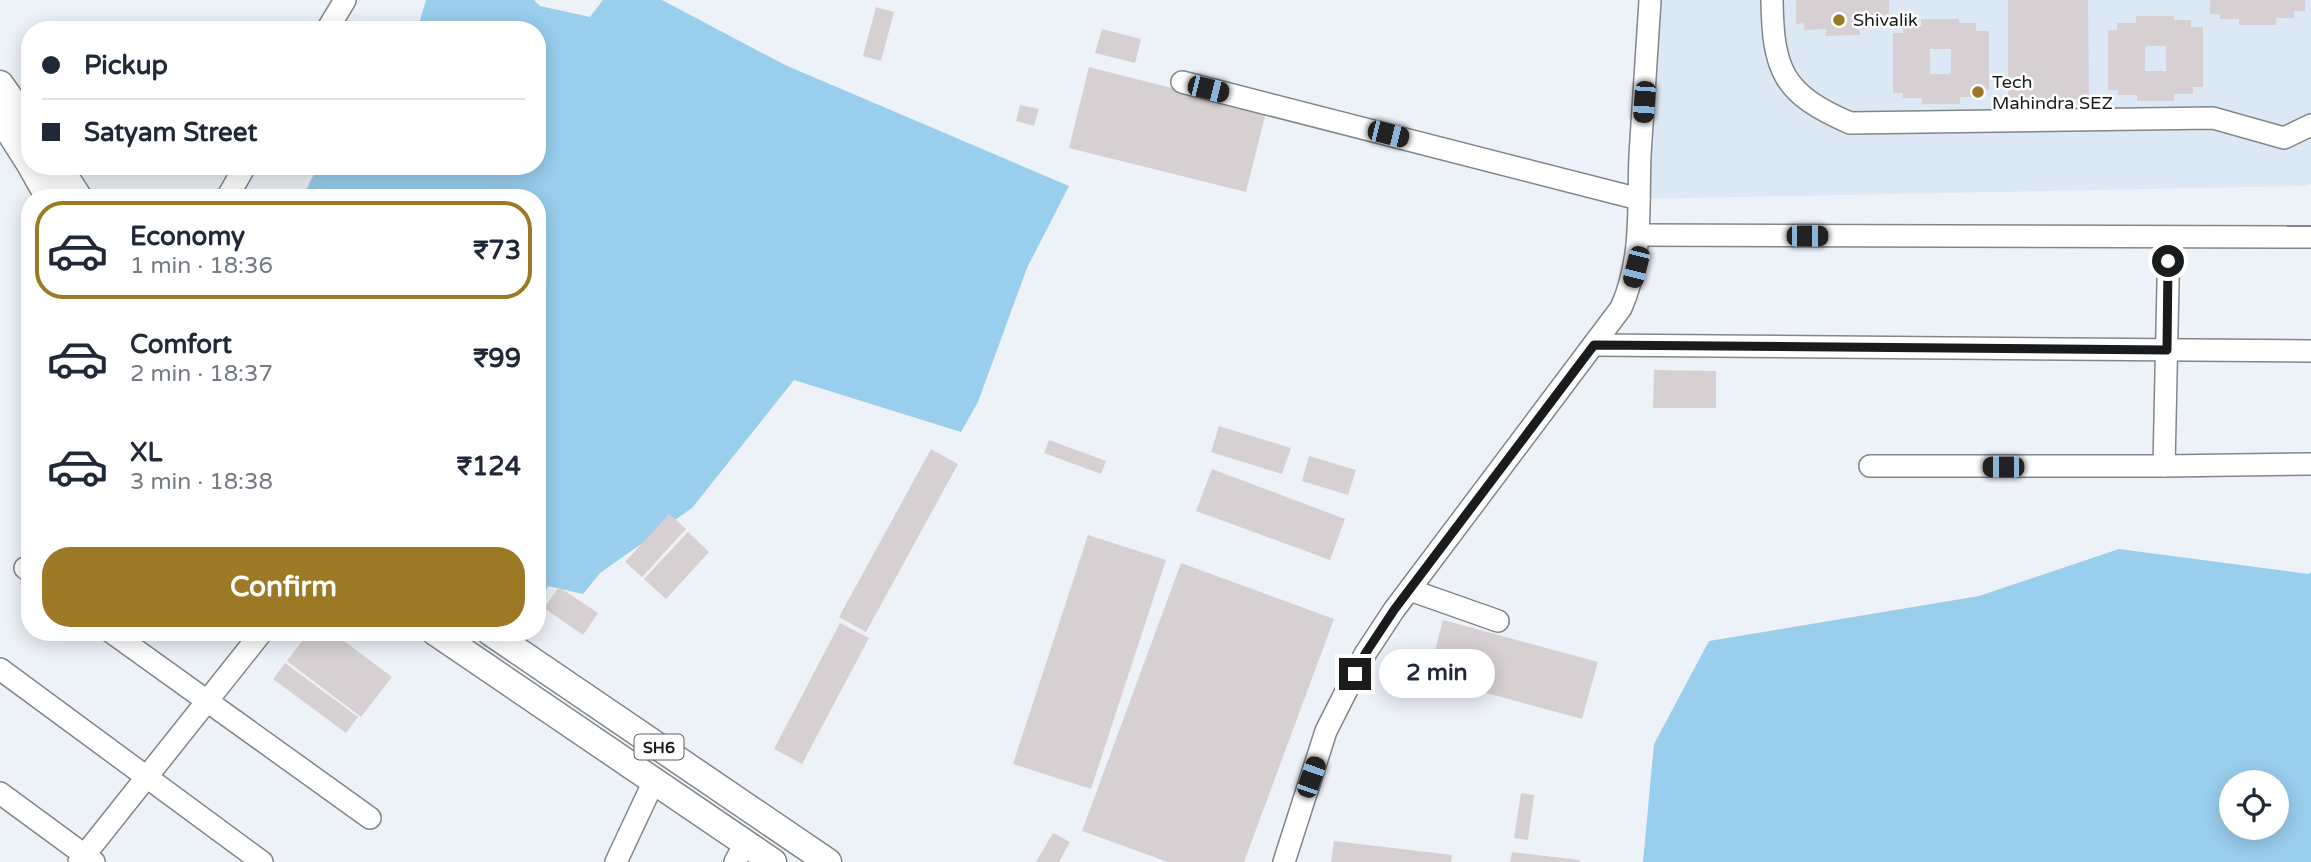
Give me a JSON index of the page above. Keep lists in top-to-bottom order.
{
  "streets": {
    "main road": ["SH6"]
  },
  "places": ["Shivalik", "Tech Mahindra SEZ"],
  "page": {
    "banner": ["Pickup", "Satyam Street"],
    "list": [
      {
        "name": "Economy",
        "note": "1 min · 18:36",
        "value": "₹73"
      },
      {
        "name": "Comfort",
        "note": "2 min · 18:37",
        "value": "₹99"
      },
      {
        "name": "XL",
        "note": "3 min · 18:38",
        "value": "₹124"
      }
    ],
    "buttons": "Confirm",
    "bubble": "2 min"
  }
}
